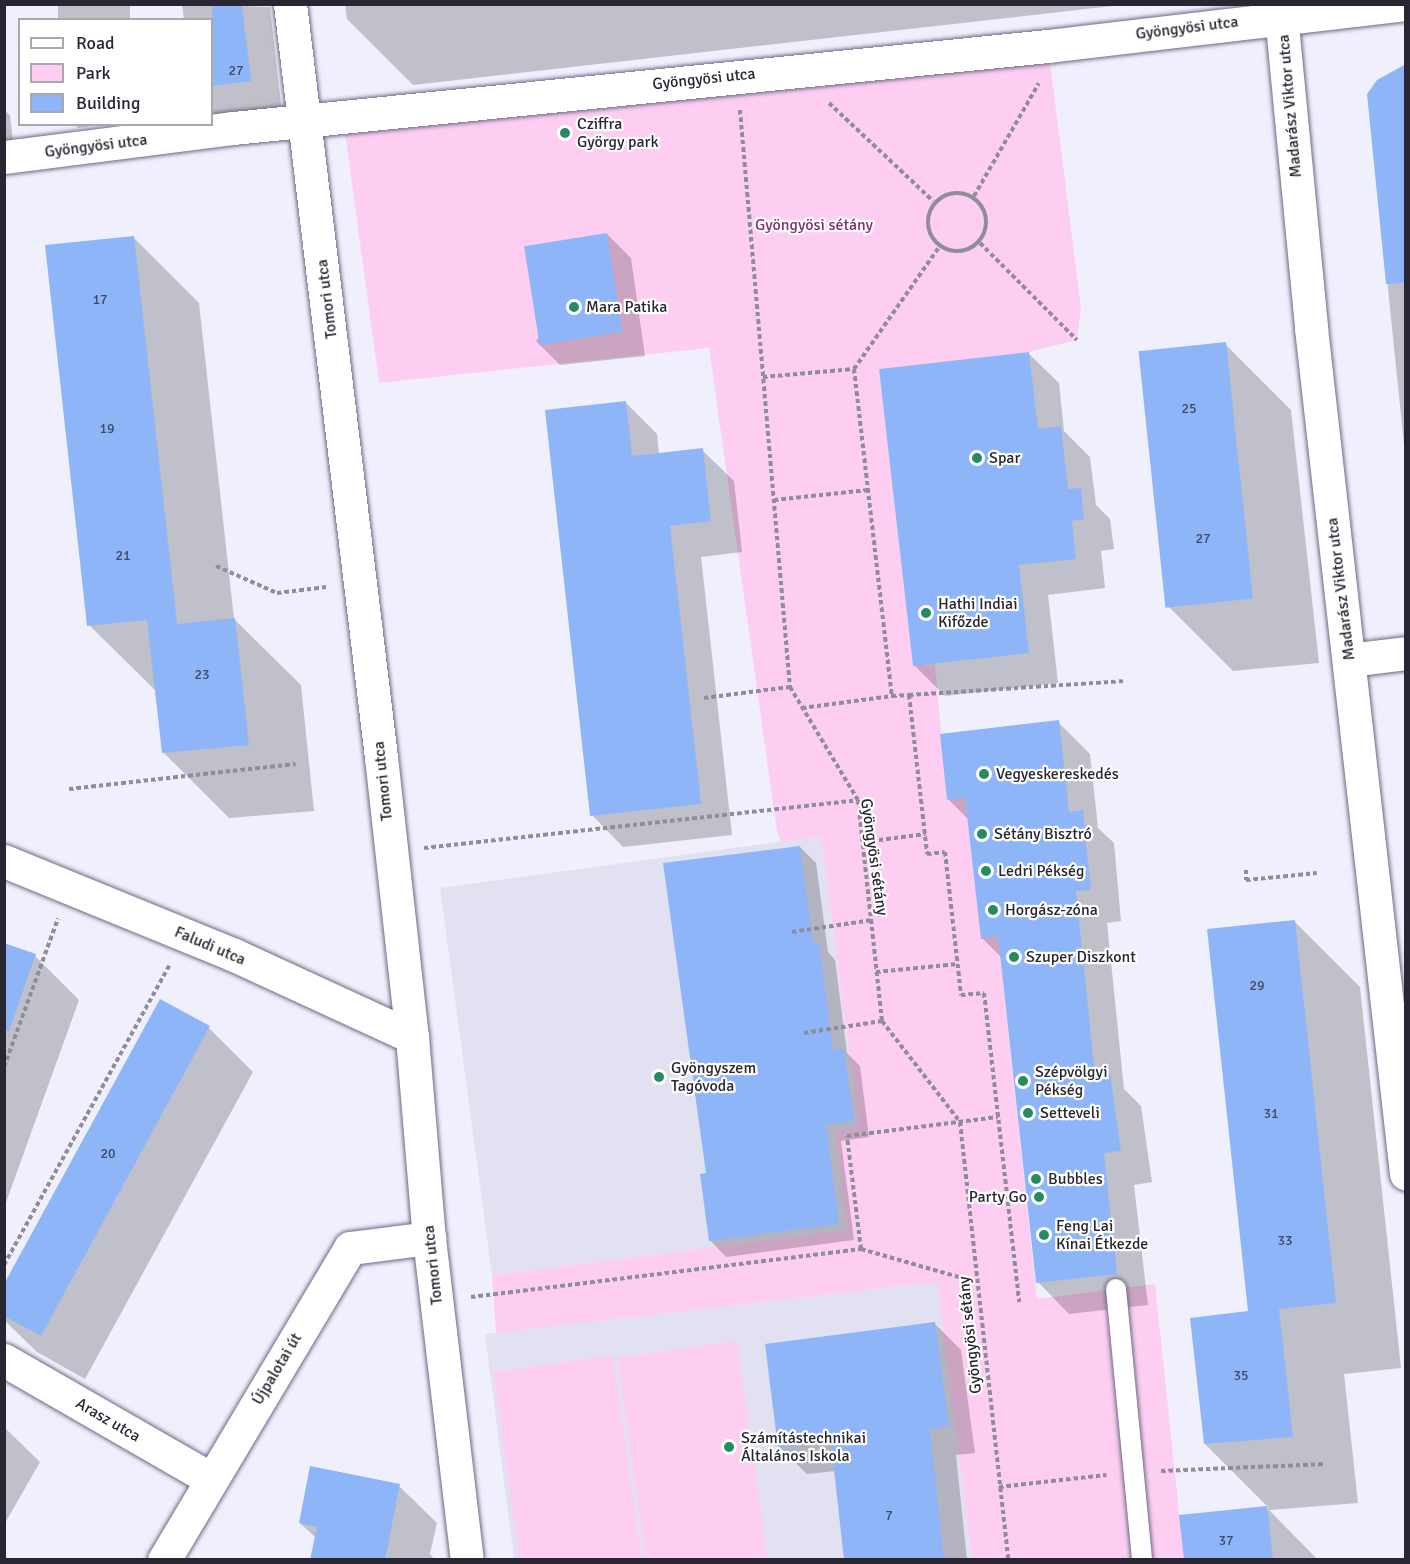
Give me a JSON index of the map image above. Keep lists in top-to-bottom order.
{
  "streets": {
    "street": [
      "Gyöngyösi utca",
      "Madarász Viktor utca",
      "Tomori utca",
      "Faludi utca",
      "Újpalotai út",
      "Arasz utca"
    ],
    "path": ["Gyöngyösi sétány"]
  },
  "crossings": [
    ["Gyöngyösi utca", "Madarász Viktor utca"],
    ["Gyöngyösi utca", "Tomori utca"],
    ["Gyöngyösi utca", "Gyöngyösi sétány"],
    ["Tomori utca", "Faludi utca"],
    ["Tomori utca", "Újpalotai út"],
    ["Újpalotai út", "Arasz utca"]
  ],
  "parks": ["Gyöngyösi sétány"],
  "places": [
    "Cziffra György park",
    "Mara Patika",
    "Spar",
    "Hathi Indiai Kifőzde",
    "Vegyeskereskedés",
    "Sétány Bisztró",
    "Ledri Pékség",
    "Horgász-zóna",
    "Szuper Diszkont",
    "Gyöngyszem Tagóvoda",
    "Szépvölgyi Pékség",
    "Setteveli",
    "Bubbles",
    "Party Go",
    "Feng Lai Kínai Étkezde",
    "Számítástechnikai Általános Iskola"
  ],
  "house_numbers": [
    "27",
    "17",
    "25",
    "19",
    "27",
    "21",
    "23",
    "29",
    "31",
    "20",
    "33",
    "35",
    "7",
    "37"
  ],
  "legend": ["Road", "Park", "Building"]
}
